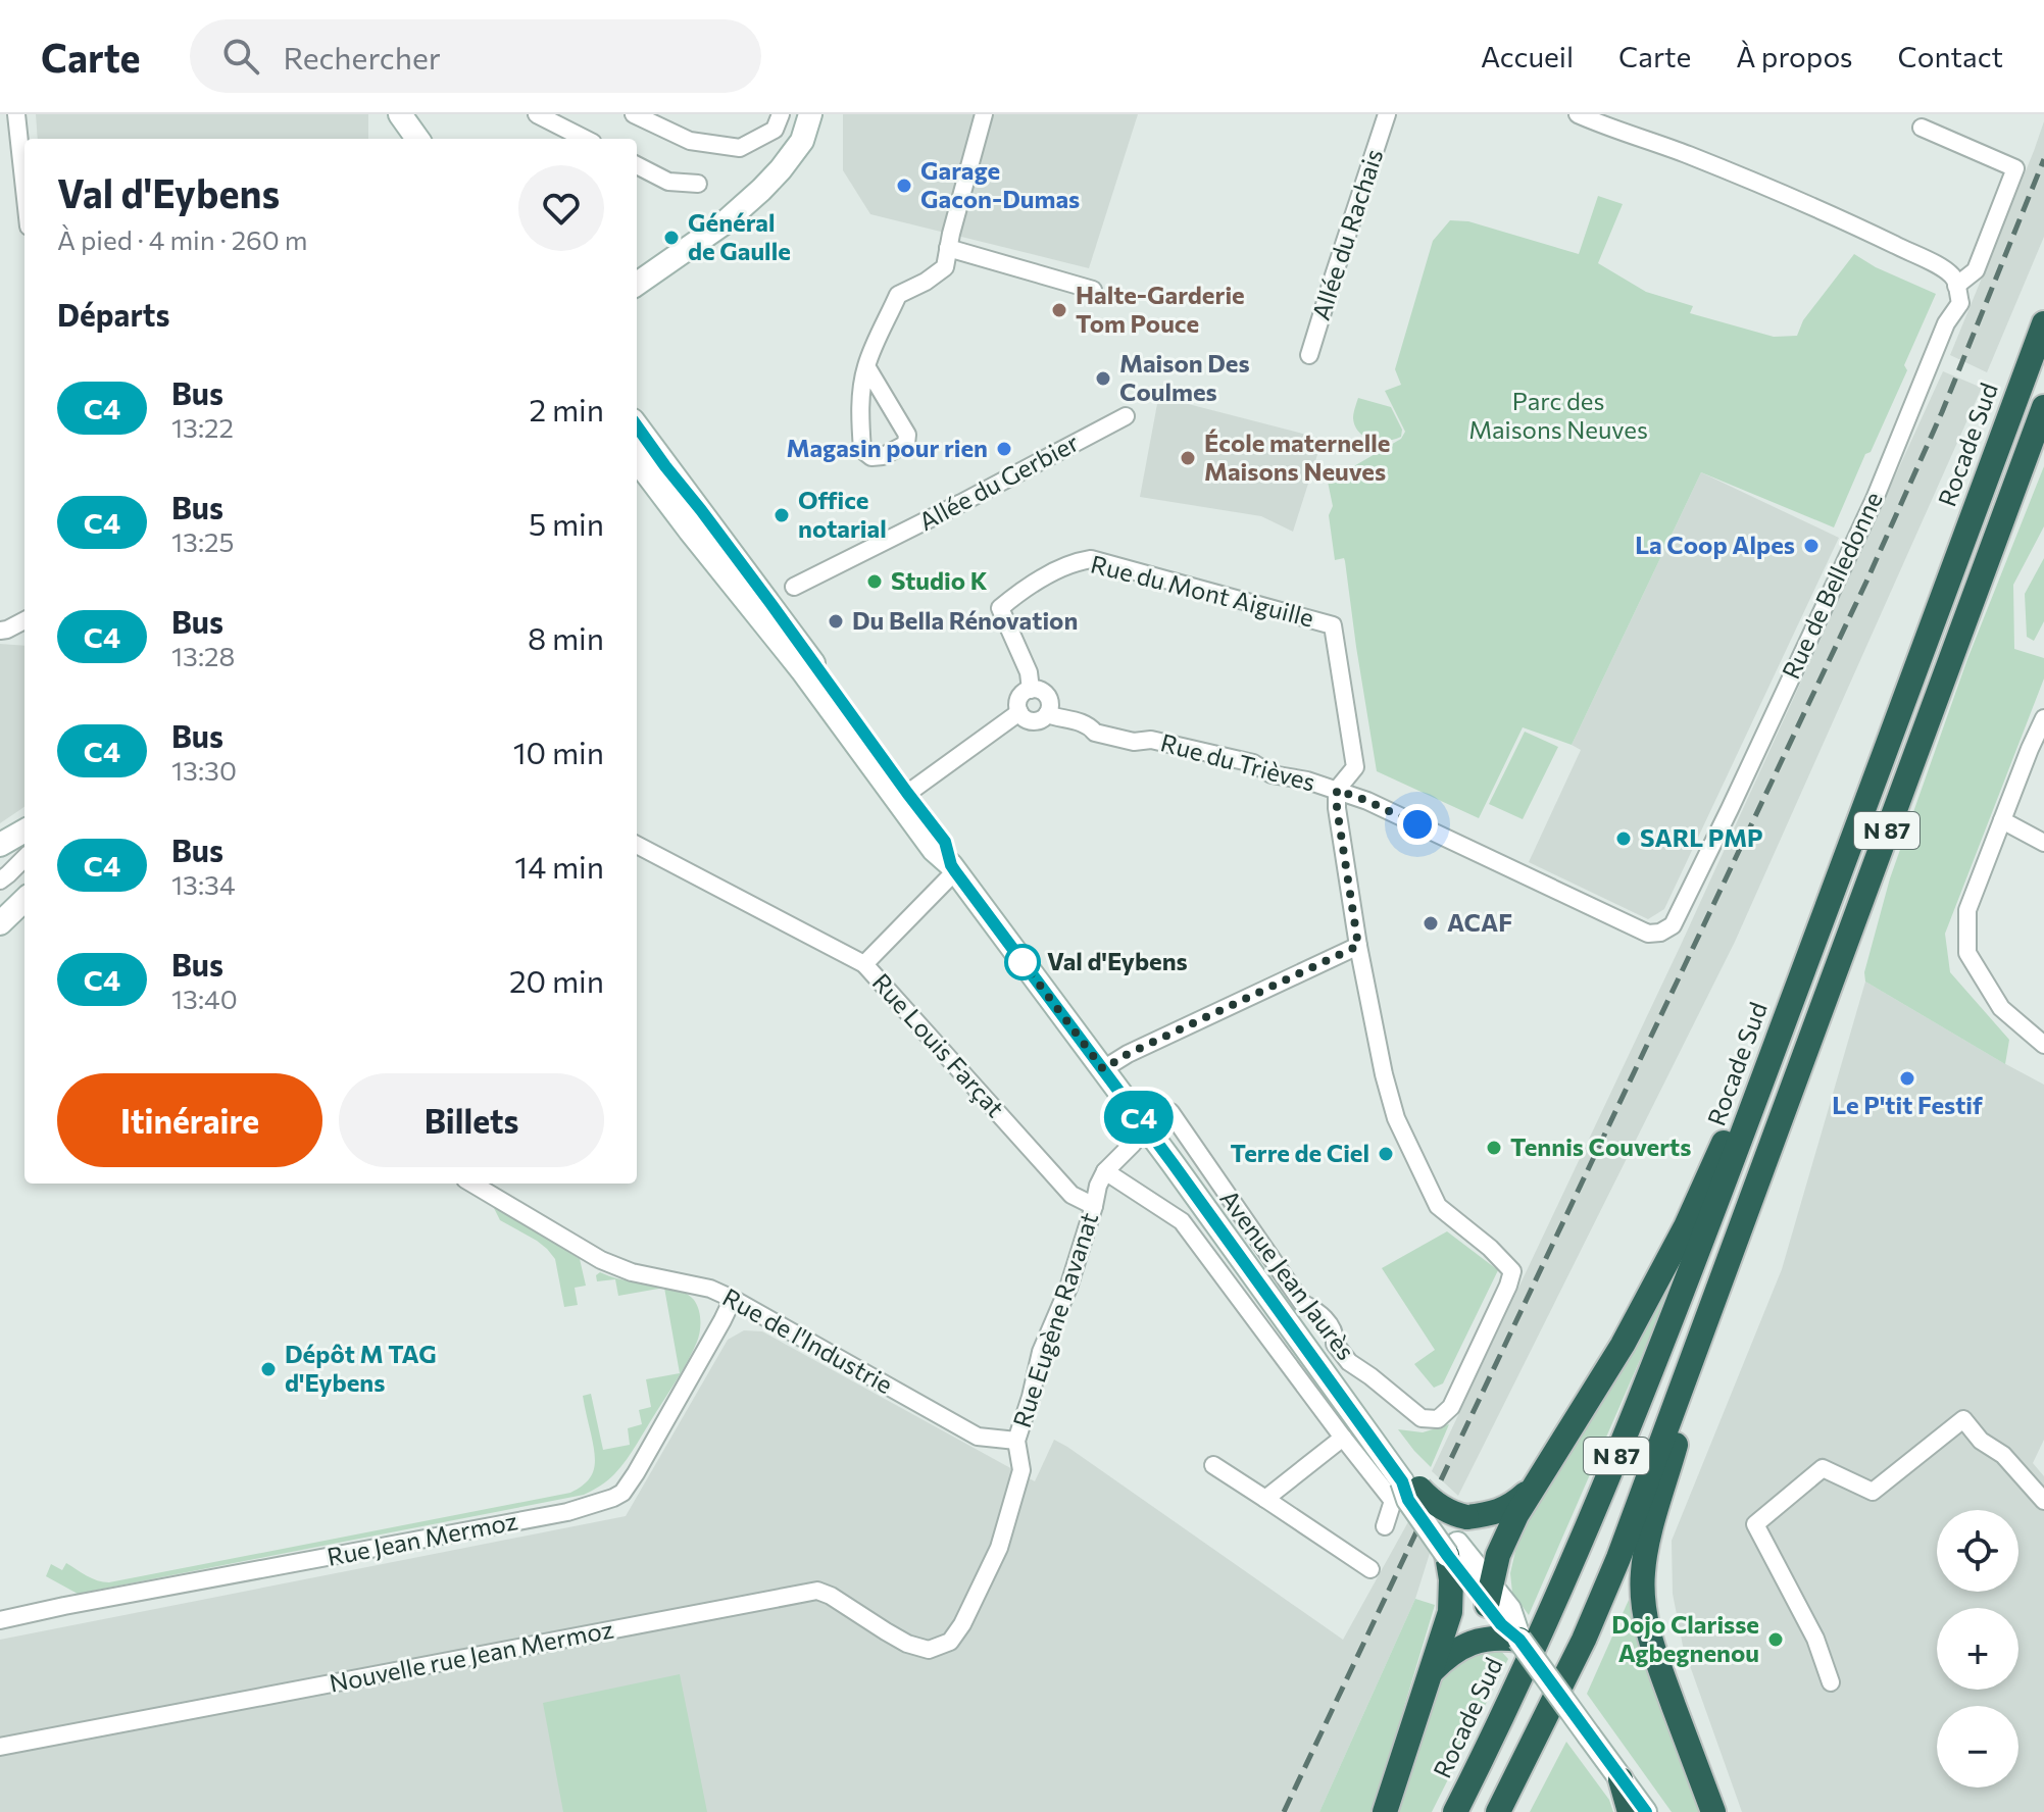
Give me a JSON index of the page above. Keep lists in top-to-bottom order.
{
  "streets": {
    "highway": ["Rocade Sud", "N 87"],
    "main road": ["Avenue Jean Jaurès"],
    "street": [
      "Allée du Rachais",
      "Allée du Gerbier",
      "Rue de Belledonne",
      "Rue du Mont Aiguille",
      "Rue du Trièves",
      "Rue Louis Farçat",
      "Rue Eugène Ravanat",
      "Rue de l'Industrie",
      "Rue Jean Mermoz",
      "Nouvelle rue Jean Mermoz"
    ]
  },
  "crossings": [
    ["Rue de Belledonne", "Rue du Mont Aiguille"],
    ["Rue de Belledonne", "Rue du Trièves"],
    ["Rue du Mont Aiguille", "Rue du Trièves"],
    ["Rue Louis Farçat", "Rue Eugène Ravanat"],
    ["Avenue Jean Jaurès", "Rue Eugène Ravanat"],
    ["Rue Eugène Ravanat", "Rue de l'Industrie"],
    ["Rue Eugène Ravanat", "Nouvelle rue Jean Mermoz"],
    ["Rue de l'Industrie", "Rue Jean Mermoz"]
  ],
  "parks": ["Parc des Maisons Neuves"],
  "places": [
    "Garage Gacon-Dumas",
    "Général de Gaulle",
    "Halte-Garderie Tom Pouce",
    "Maison Des Coulmes",
    "Magasin pour rien",
    "École maternelle Maisons Neuves",
    "Office notarial",
    "La Coop Alpes",
    "Studio K",
    "Du Bella Rénovation",
    "SARL PMP",
    "ACAF",
    "Val d'Eybens",
    "Le P'tit Festif",
    "Tennis Couverts",
    "Terre de Ciel",
    "Dépôt M TAG d'Eybens",
    "Dojo Clarisse Agbegnenou"
  ],
  "lines": ["bus line C4"],
  "page": {
    "header": "Carte",
    "search": "Rechercher",
    "nav": [
      "Accueil",
      "Carte",
      "À propos",
      "Contact"
    ],
    "on_map": "C4",
    "heading": [
      ["Val d'Eybens", "À pied · 4 min · 260 m"],
      "Départs"
    ],
    "list": [
      {
        "mark": "C4",
        "name": "Bus",
        "note": "13:22",
        "value": "2 min"
      },
      {
        "mark": "C4",
        "name": "Bus",
        "note": "13:25",
        "value": "5 min"
      },
      {
        "mark": "C4",
        "name": "Bus",
        "note": "13:28",
        "value": "8 min"
      },
      {
        "mark": "C4",
        "name": "Bus",
        "note": "13:30",
        "value": "10 min"
      },
      {
        "mark": "C4",
        "name": "Bus",
        "note": "13:34",
        "value": "14 min"
      },
      {
        "mark": "C4",
        "name": "Bus",
        "note": "13:40",
        "value": "20 min"
      }
    ],
    "buttons": ["Itinéraire", "Billets"],
    "map_buttons": ["+", "−"]
  }
}
